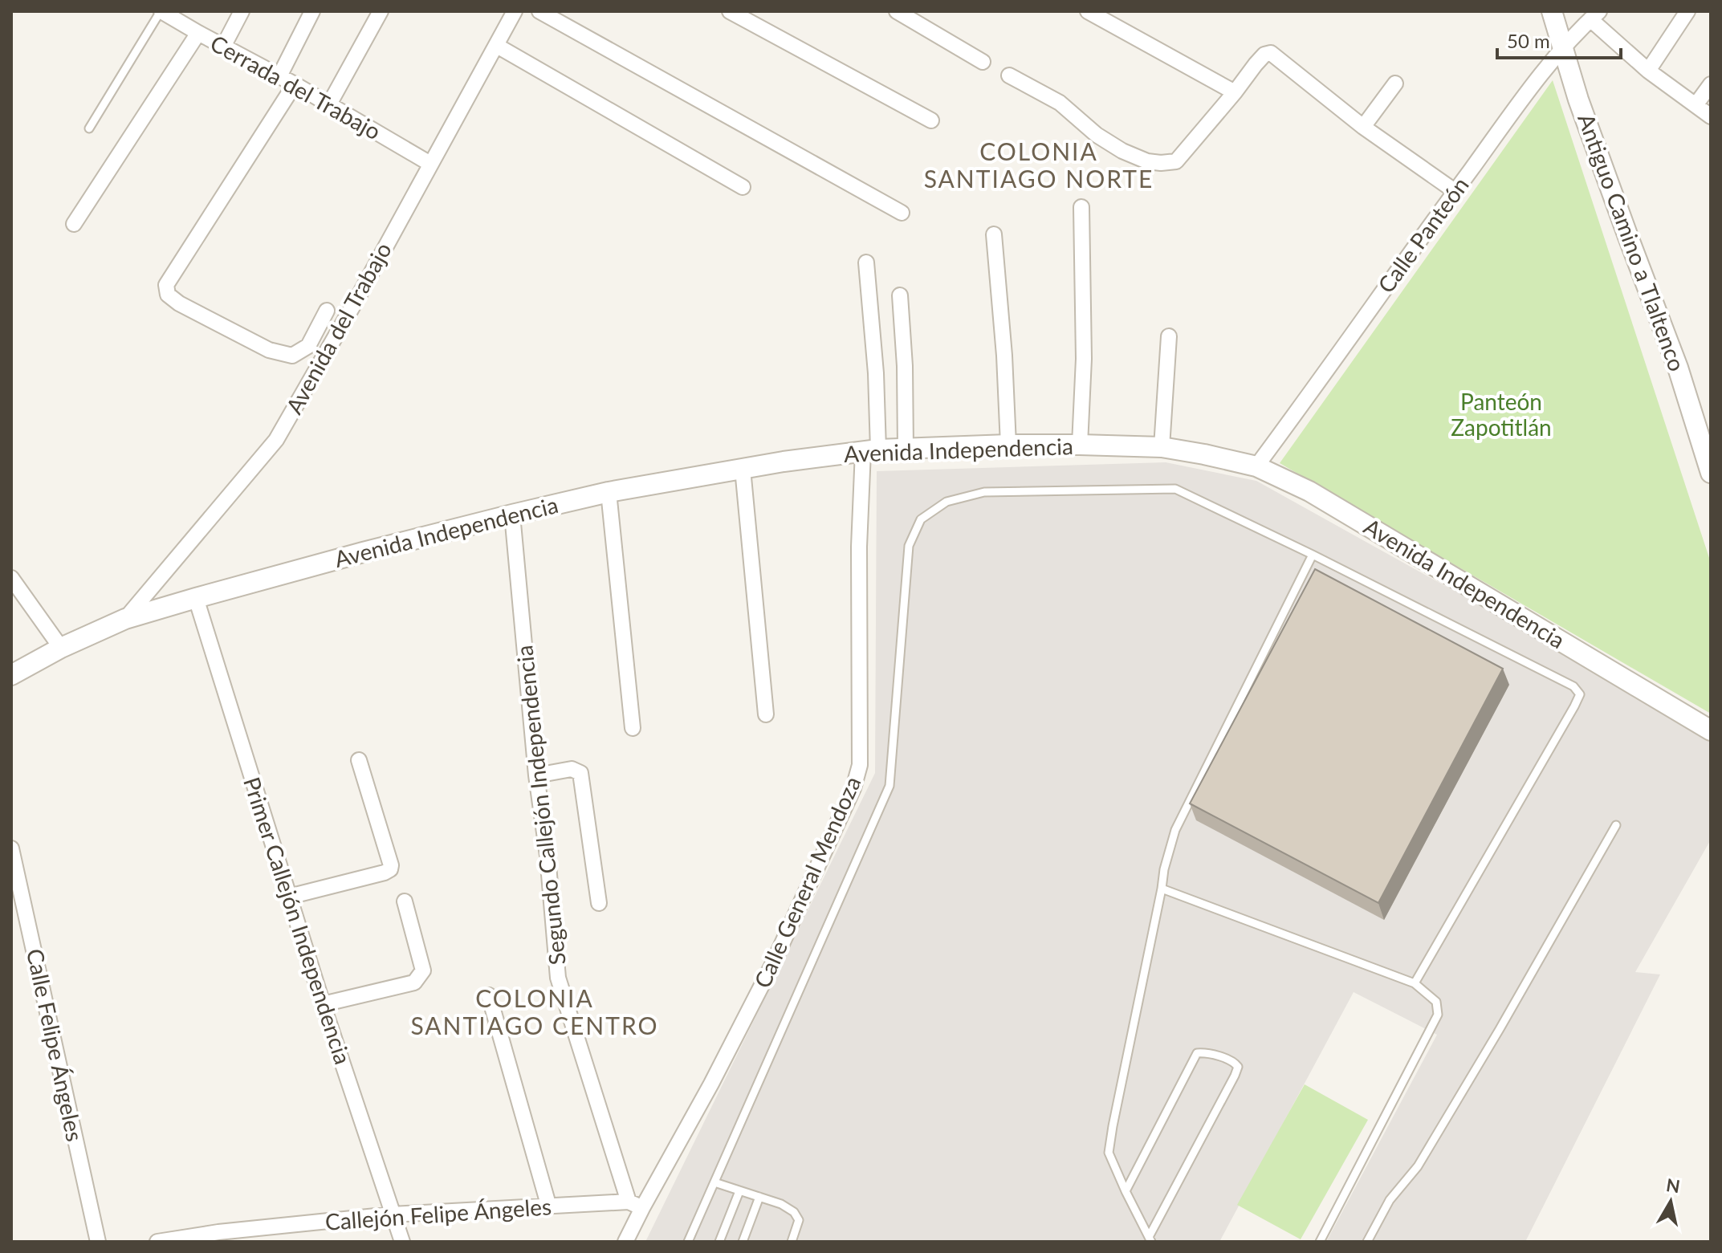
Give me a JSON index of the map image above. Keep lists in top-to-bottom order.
{
  "streets": {
    "street": [
      "Cerrada del Trabajo",
      "Calle Panteón",
      "Antiguo Camino a Tlaltenco",
      "Avenida del Trabajo",
      "Avenida Independencia",
      "Segundo Callejón Independencia",
      "Calle General Mendoza",
      "Primer Callejón Independencia",
      "Calle Felipe Ángeles",
      "Callejón Felipe Ángeles"
    ]
  },
  "crossings": [
    ["Cerrada del Trabajo", "Avenida del Trabajo"],
    ["Calle Panteón", "Antiguo Camino a Tlaltenco"],
    ["Calle Panteón", "Avenida Independencia"],
    ["Avenida del Trabajo", "Avenida Independencia"],
    ["Avenida Independencia", "Segundo Callejón Independencia"],
    ["Avenida Independencia", "Calle General Mendoza"],
    ["Avenida Independencia", "Primer Callejón Independencia"],
    ["Segundo Callejón Independencia", "Calle General Mendoza"],
    ["Segundo Callejón Independencia", "Callejón Felipe Ángeles"],
    ["Calle General Mendoza", "Callejón Felipe Ángeles"],
    ["Primer Callejón Independencia", "Callejón Felipe Ángeles"]
  ],
  "districts": ["COLONIA SANTIAGO NORTE", "COLONIA SANTIAGO CENTRO"],
  "parks": ["Panteón Zapotitlán"],
  "scale_bar": "50 m",
  "north": "top"
}
